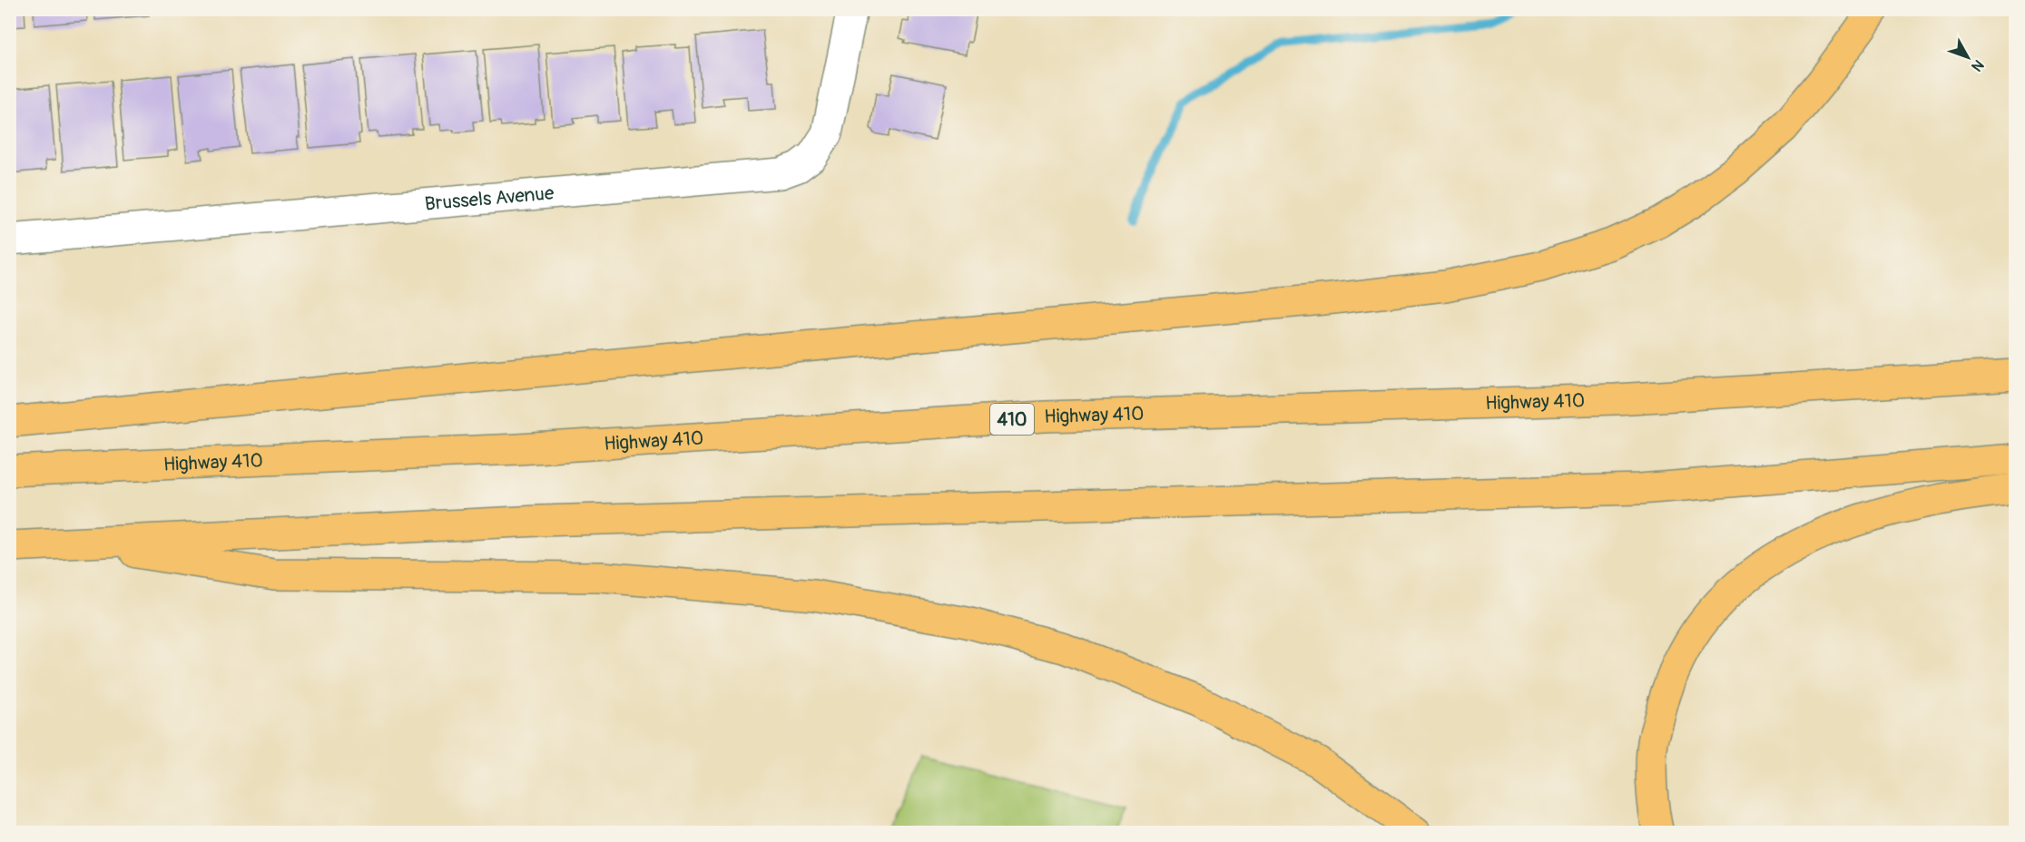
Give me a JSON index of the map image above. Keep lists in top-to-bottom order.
{
  "streets": {
    "highway": ["Highway 410", "410"],
    "street": ["Brussels Avenue"]
  },
  "north": "bottom right"
}
